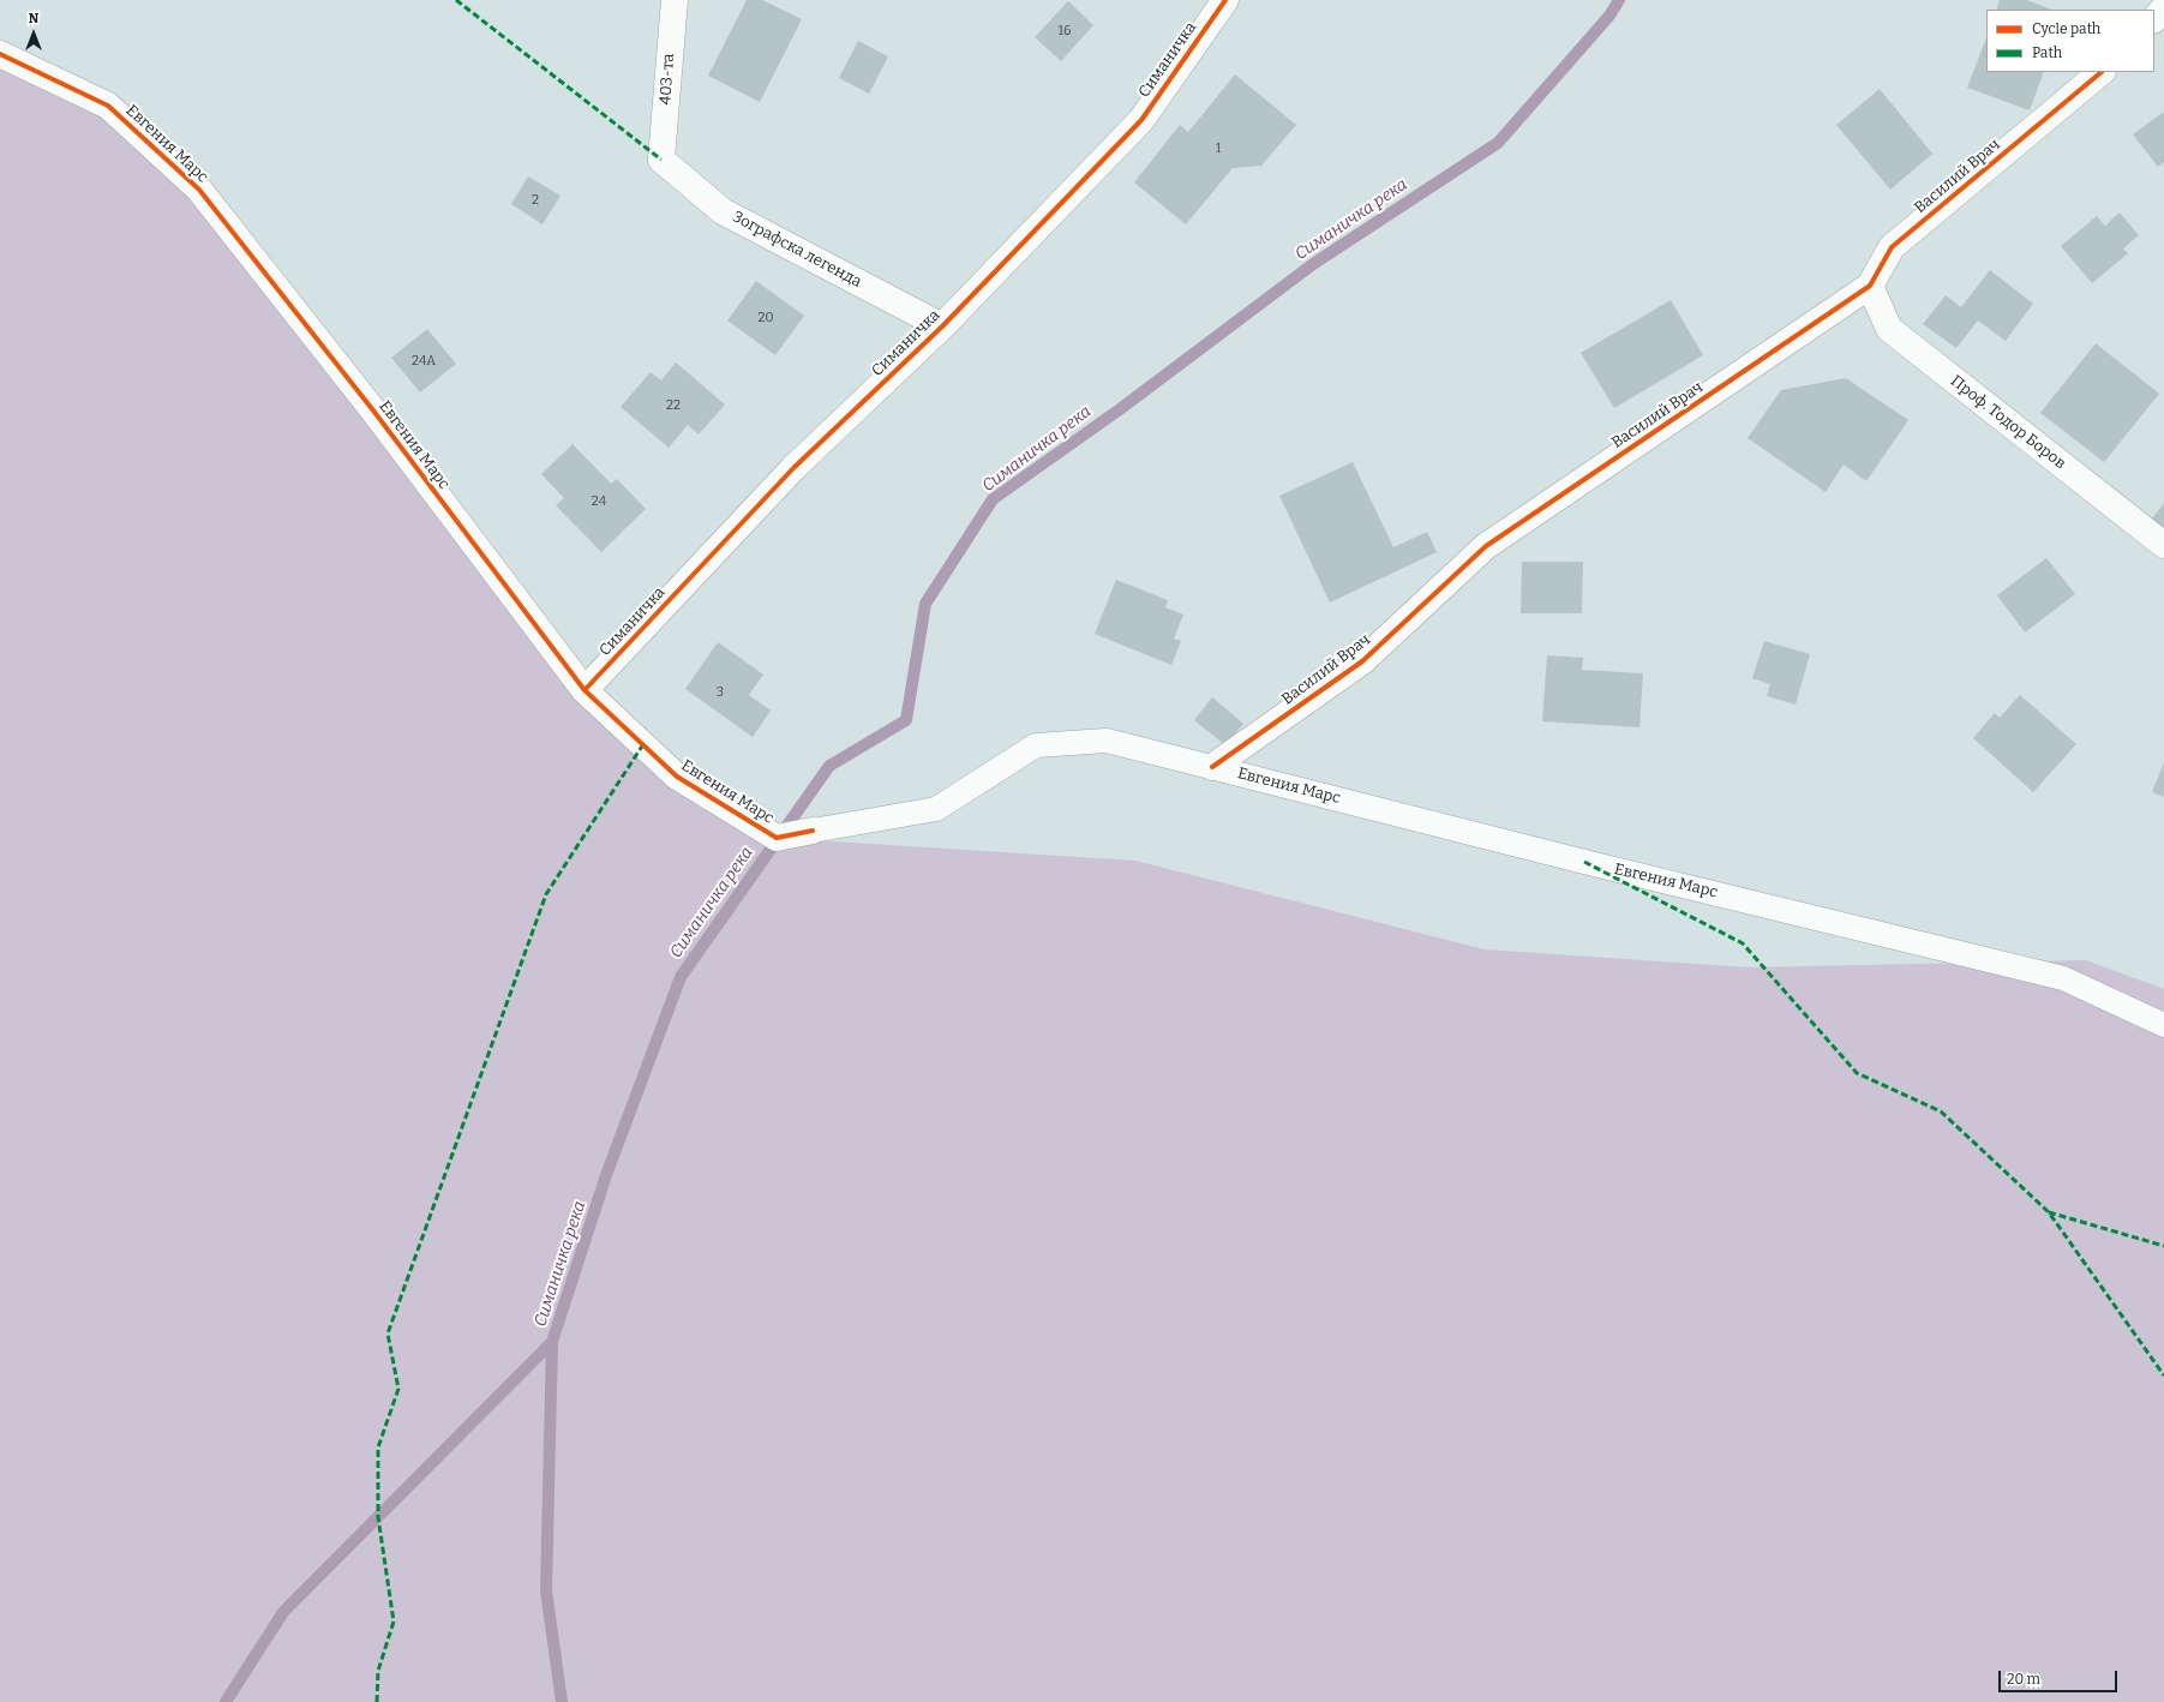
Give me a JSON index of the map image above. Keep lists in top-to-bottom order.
{
  "streets": {
    "street": [
      "Симаничка",
      "403-та",
      "Евгения Марс",
      "Василий Врач",
      "Зографска легенда",
      "Проф. Тодор Боров"
    ]
  },
  "crossings": [
    ["Симаничка", "Евгения Марс"],
    ["Симаничка", "Зографска легенда"],
    ["403-та", "Зографска легенда"],
    ["Евгения Марс", "Василий Врач"],
    ["Василий Врач", "Проф. Тодор Боров"]
  ],
  "water": ["Симаничка река"],
  "house_numbers": [
    "16",
    "1",
    "2",
    "20",
    "24А",
    "22",
    "24",
    "3"
  ],
  "legend": ["Cycle path", "Path"],
  "scale_bar": "20 m",
  "north": "top"
}
